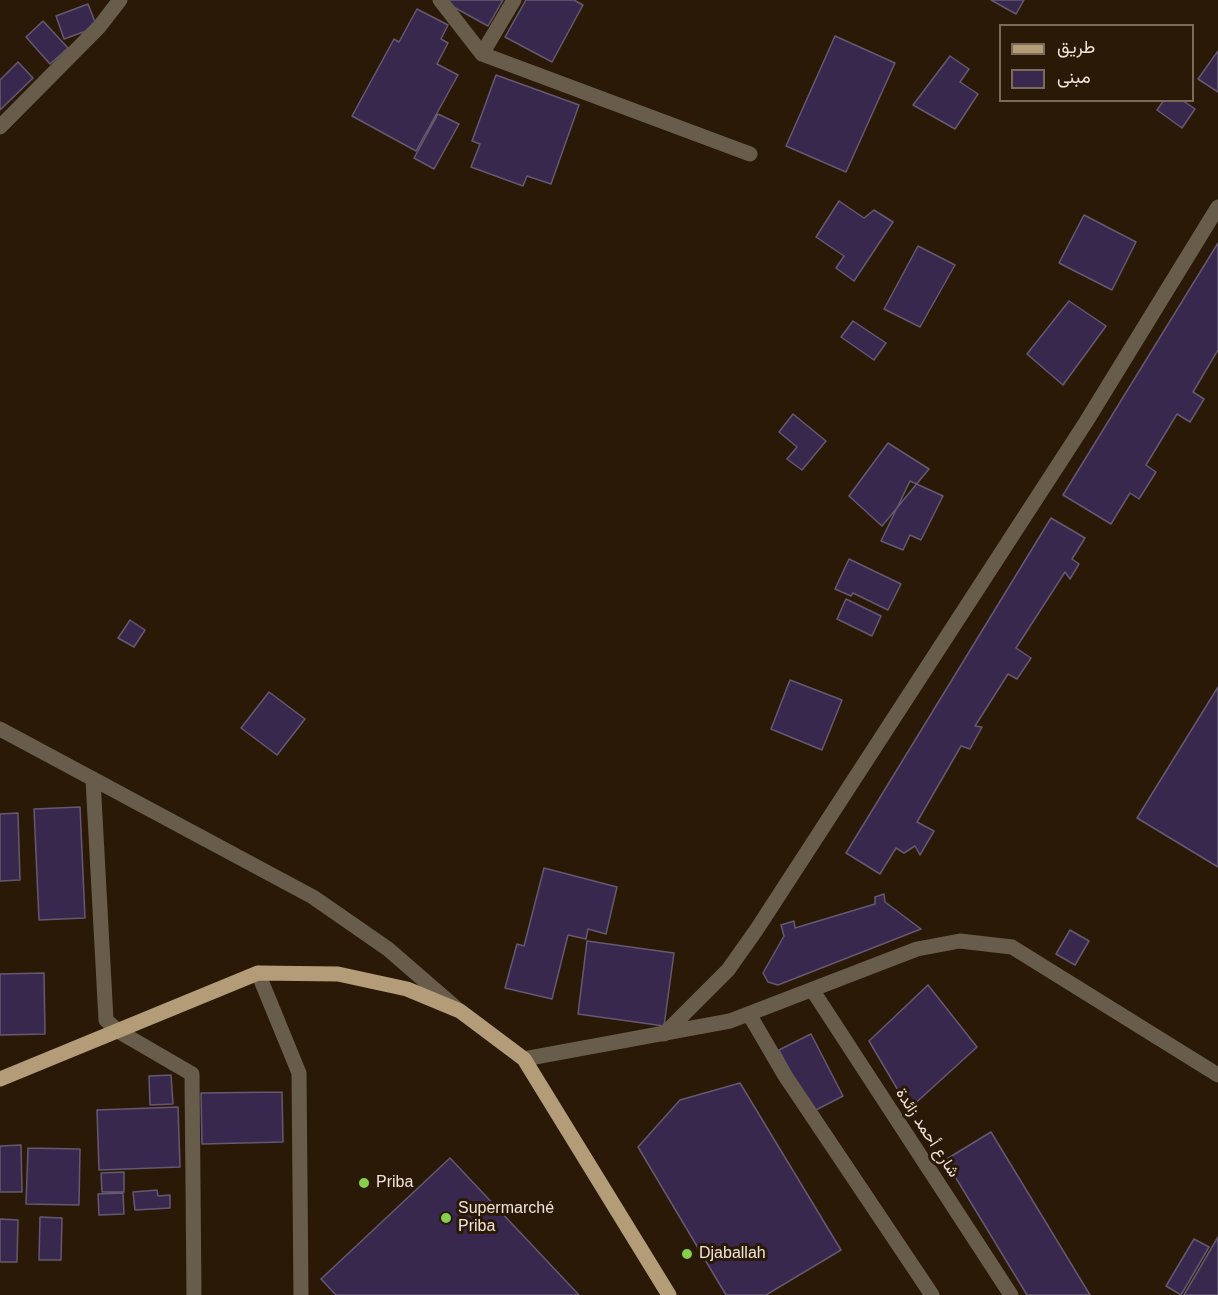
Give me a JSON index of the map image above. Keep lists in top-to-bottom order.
{
  "streets": {
    "street": ["شارع أحمد زائدة"]
  },
  "places": ["Priba", "Supermarché Priba", "Djaballah"],
  "legend": ["طريق", "مبنى"]
}
